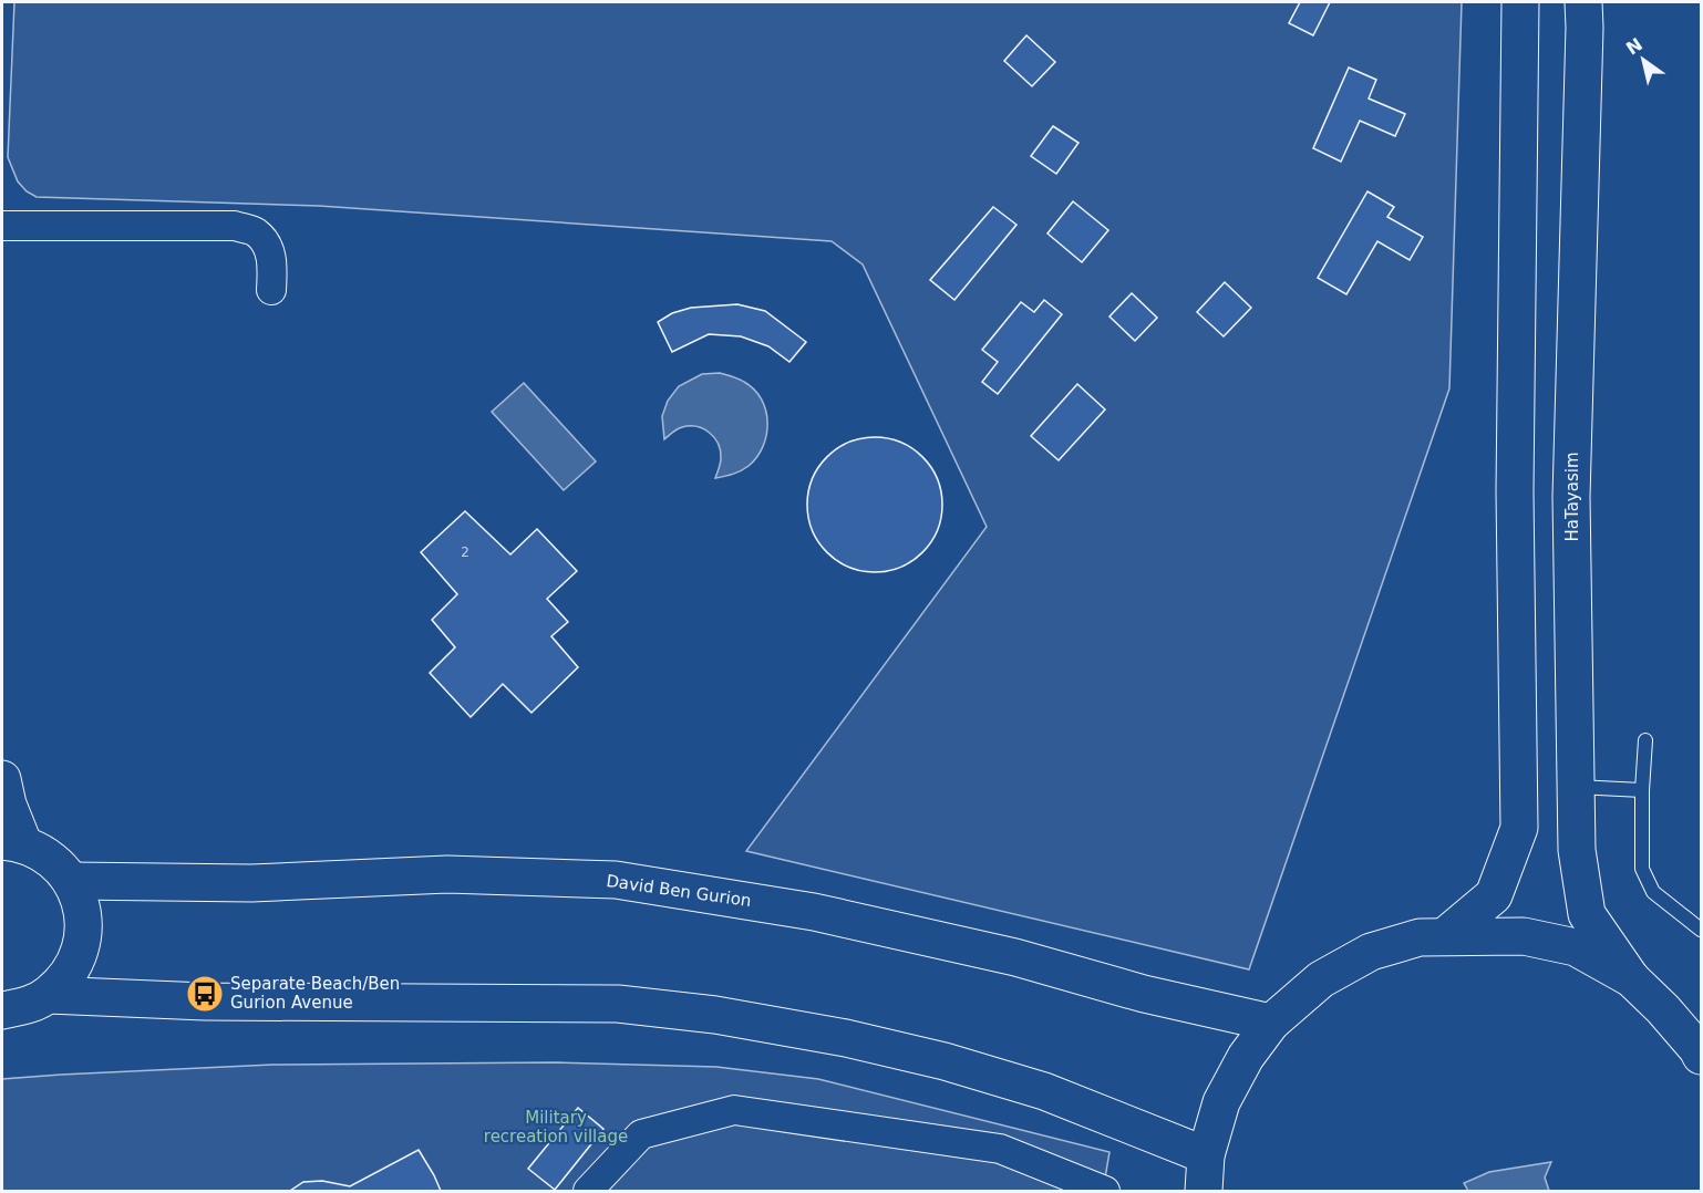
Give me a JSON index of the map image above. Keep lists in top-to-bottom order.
{
  "streets": {
    "main road": ["HaTayasim", "David Ben Gurion"]
  },
  "parks": ["Military recreation village"],
  "places": {
    "bus stop": ["Separate Beach/Ben Gurion Avenue"]
  },
  "house_numbers": ["2"],
  "north": "top left"
}
